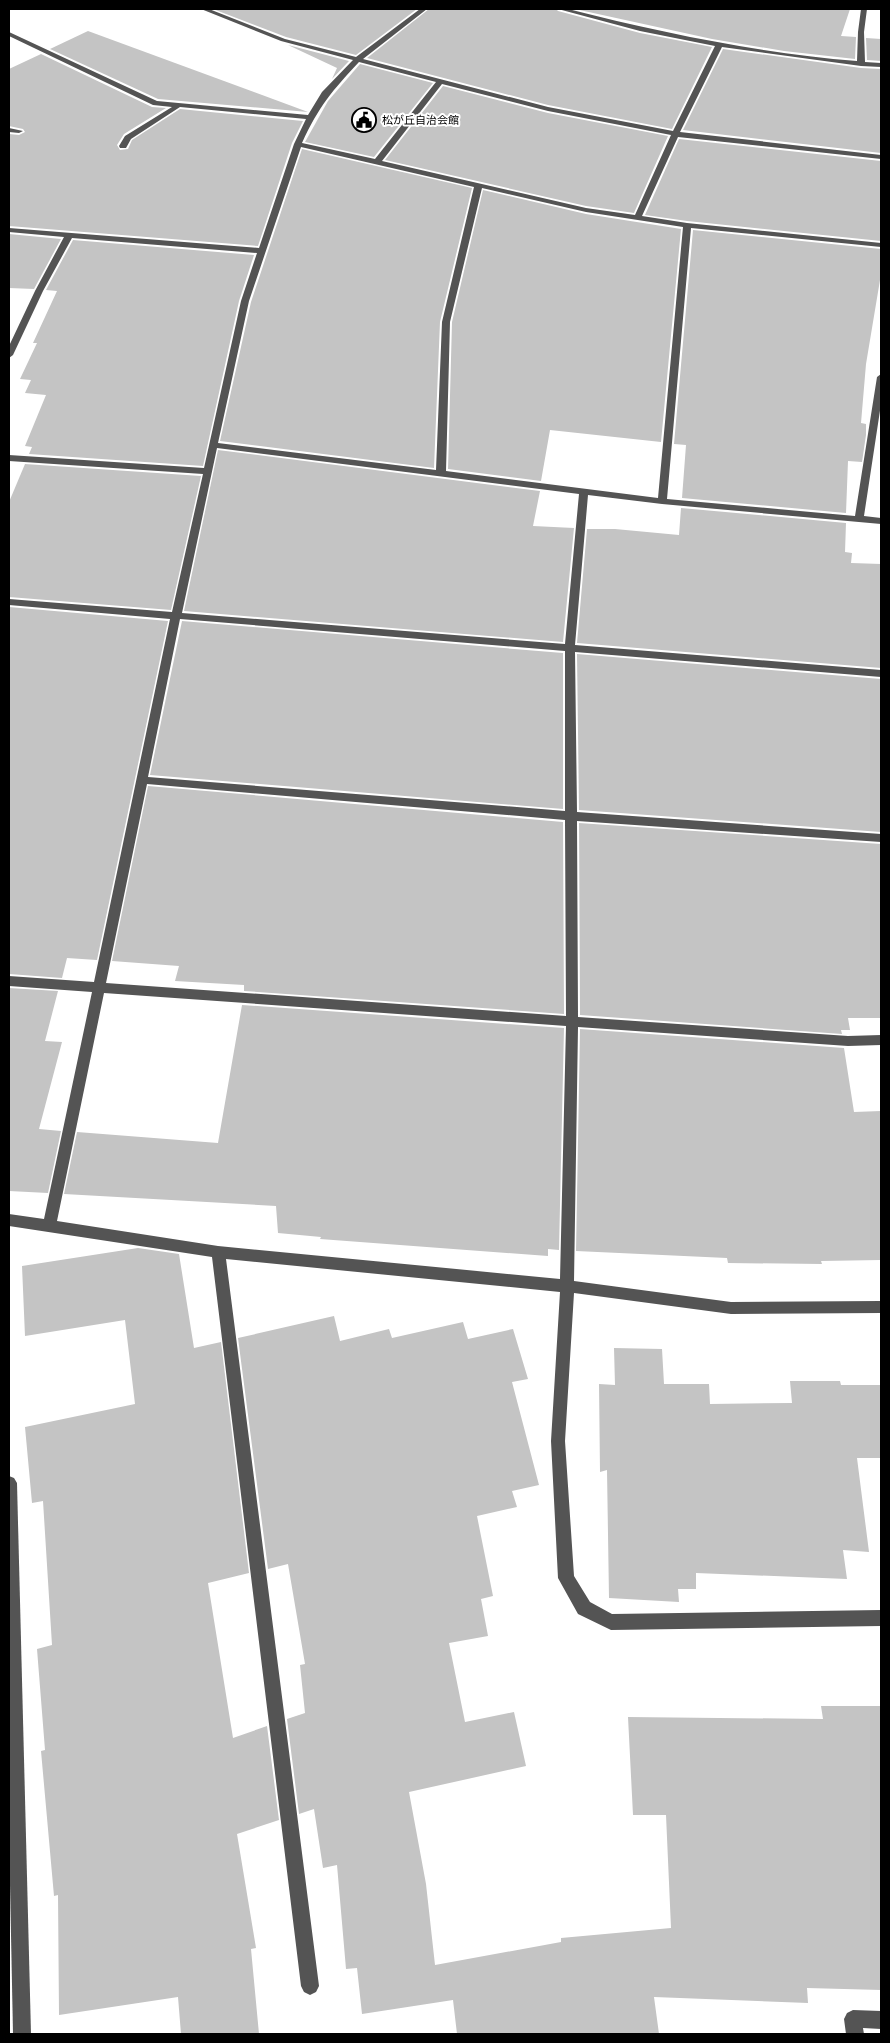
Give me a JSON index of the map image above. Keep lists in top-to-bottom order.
{
  "places": {
    "public building": ["松が丘自治会館"]
  }
}
